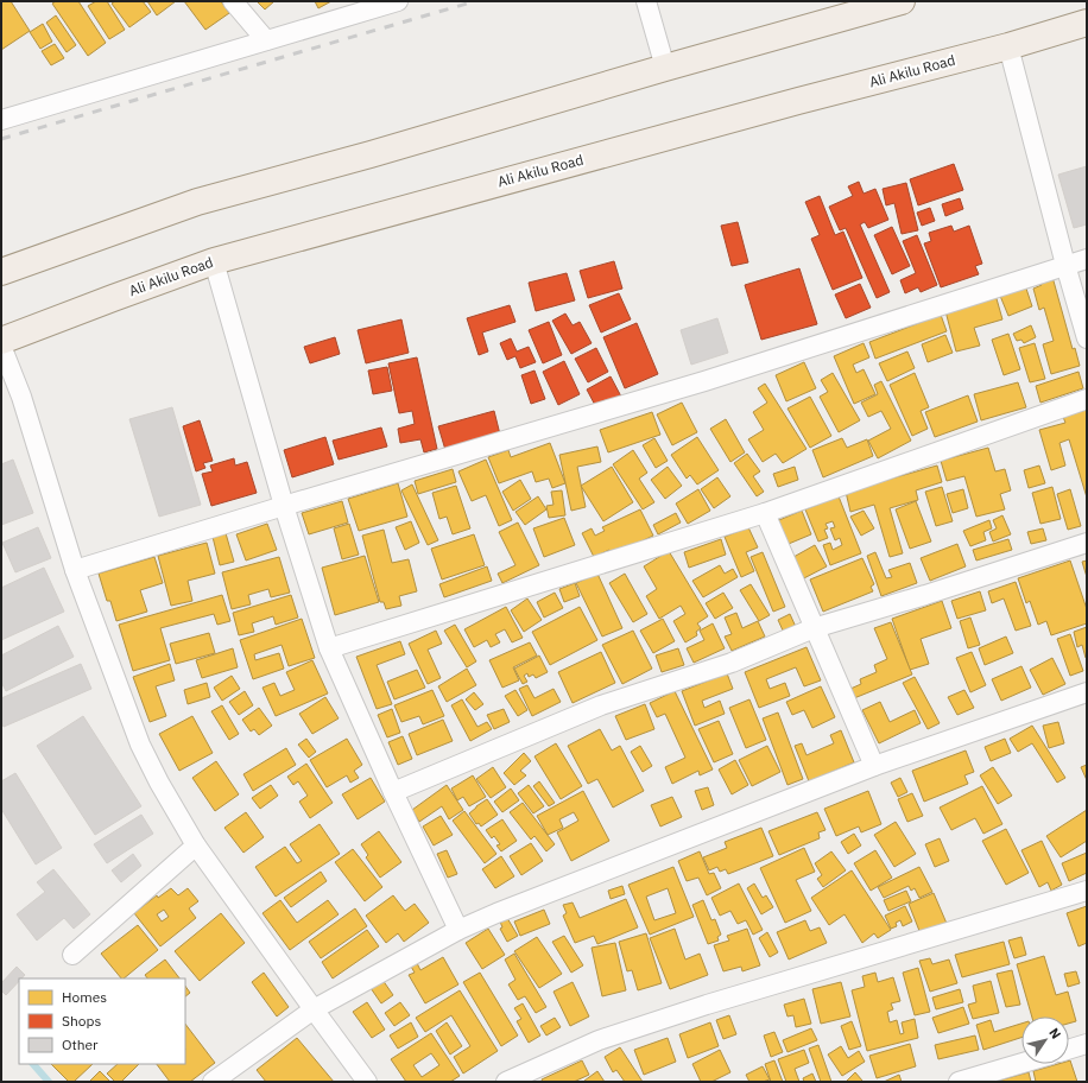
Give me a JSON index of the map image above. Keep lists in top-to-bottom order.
{
  "streets": {
    "main road": ["Ali Akilu Road"]
  },
  "legend": ["Homes", "Shops", "Other"],
  "north": "top right"
}
